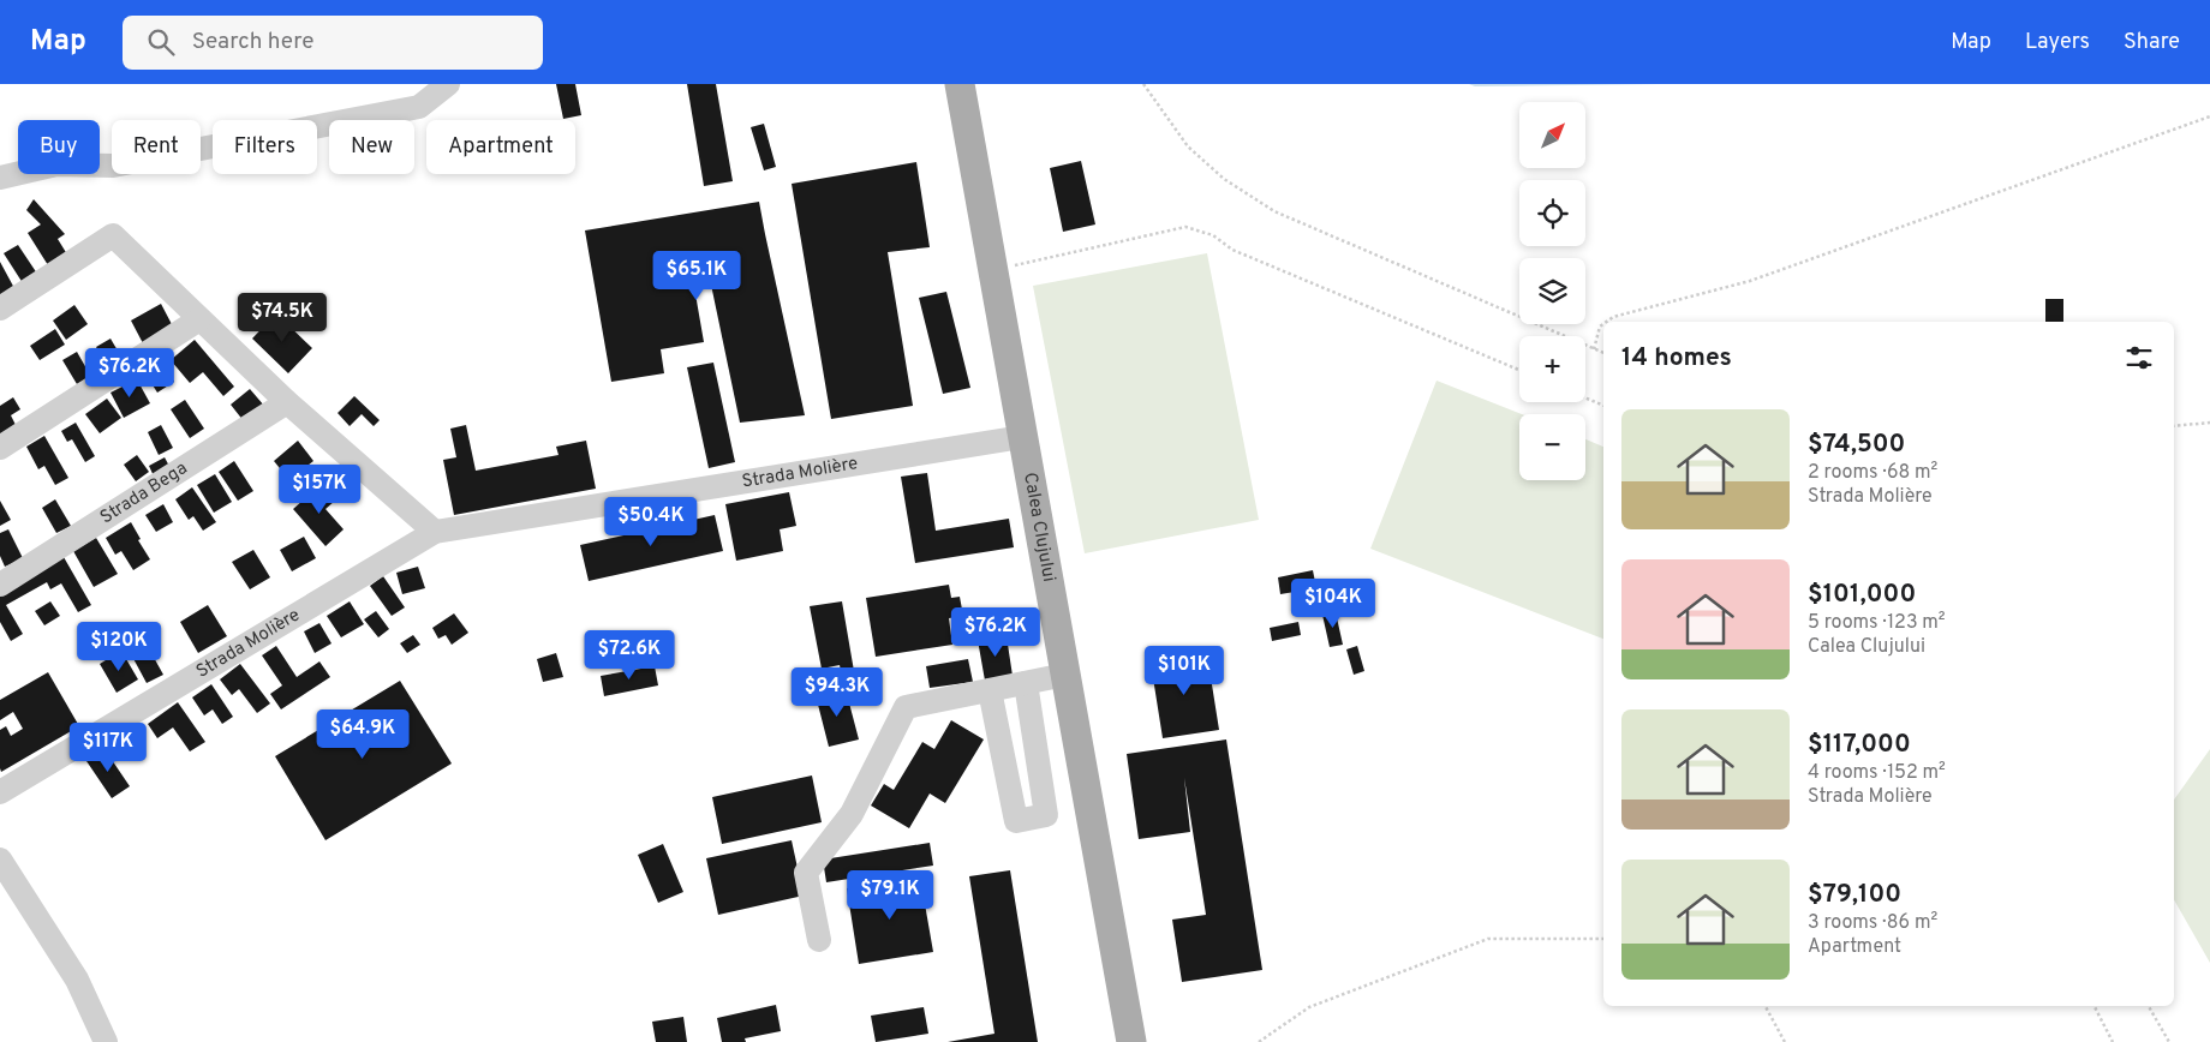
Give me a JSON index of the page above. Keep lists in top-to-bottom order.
{
  "streets": {
    "main road": ["Calea Clujului"],
    "street": ["Strada Molière", "Strada Bega"]
  },
  "crossings": [
    ["Strada Molière", "Calea Clujului"]
  ],
  "north": "top right",
  "page": {
    "header": "Map",
    "search": "Search here",
    "nav": ["Map", "Layers", "Share"],
    "map_buttons": ["+", "−"],
    "chip": [
      "Buy",
      "Rent",
      "Filters",
      "New",
      "Apartment"
    ],
    "price": [
      "$65.1K",
      "$74.5K",
      "$76.2K",
      "$157K",
      "$50.4K",
      "$104K",
      "$76.2K",
      "$120K",
      "$72.6K",
      "$101K",
      "$94.3K",
      "$64.9K",
      "$117K",
      "$79.1K"
    ],
    "heading": "14 homes",
    "list": [
      {
        "name": "$74,500",
        "note": "2 rooms · 68 m² · Strada Molière"
      },
      {
        "name": "$101,000",
        "note": "5 rooms · 123 m² · Calea Clujului"
      },
      {
        "name": "$117,000",
        "note": "4 rooms · 152 m² · Strada Molière"
      },
      {
        "name": "$79,100",
        "note": "3 rooms · 86 m² · Apartment"
      }
    ]
  }
}
